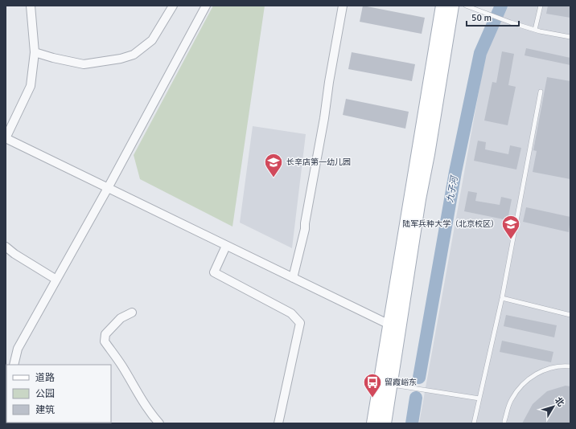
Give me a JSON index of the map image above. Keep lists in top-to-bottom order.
{
  "water": ["九子河"],
  "places": {
    "school or university": ["长辛店第一幼儿园", "陆军兵种大学（北京校区）"],
    "bus stop": ["留霞峪东"]
  },
  "legend": ["道路", "公园", "建筑"],
  "scale_bar": "50 m",
  "north": "top right"
}
